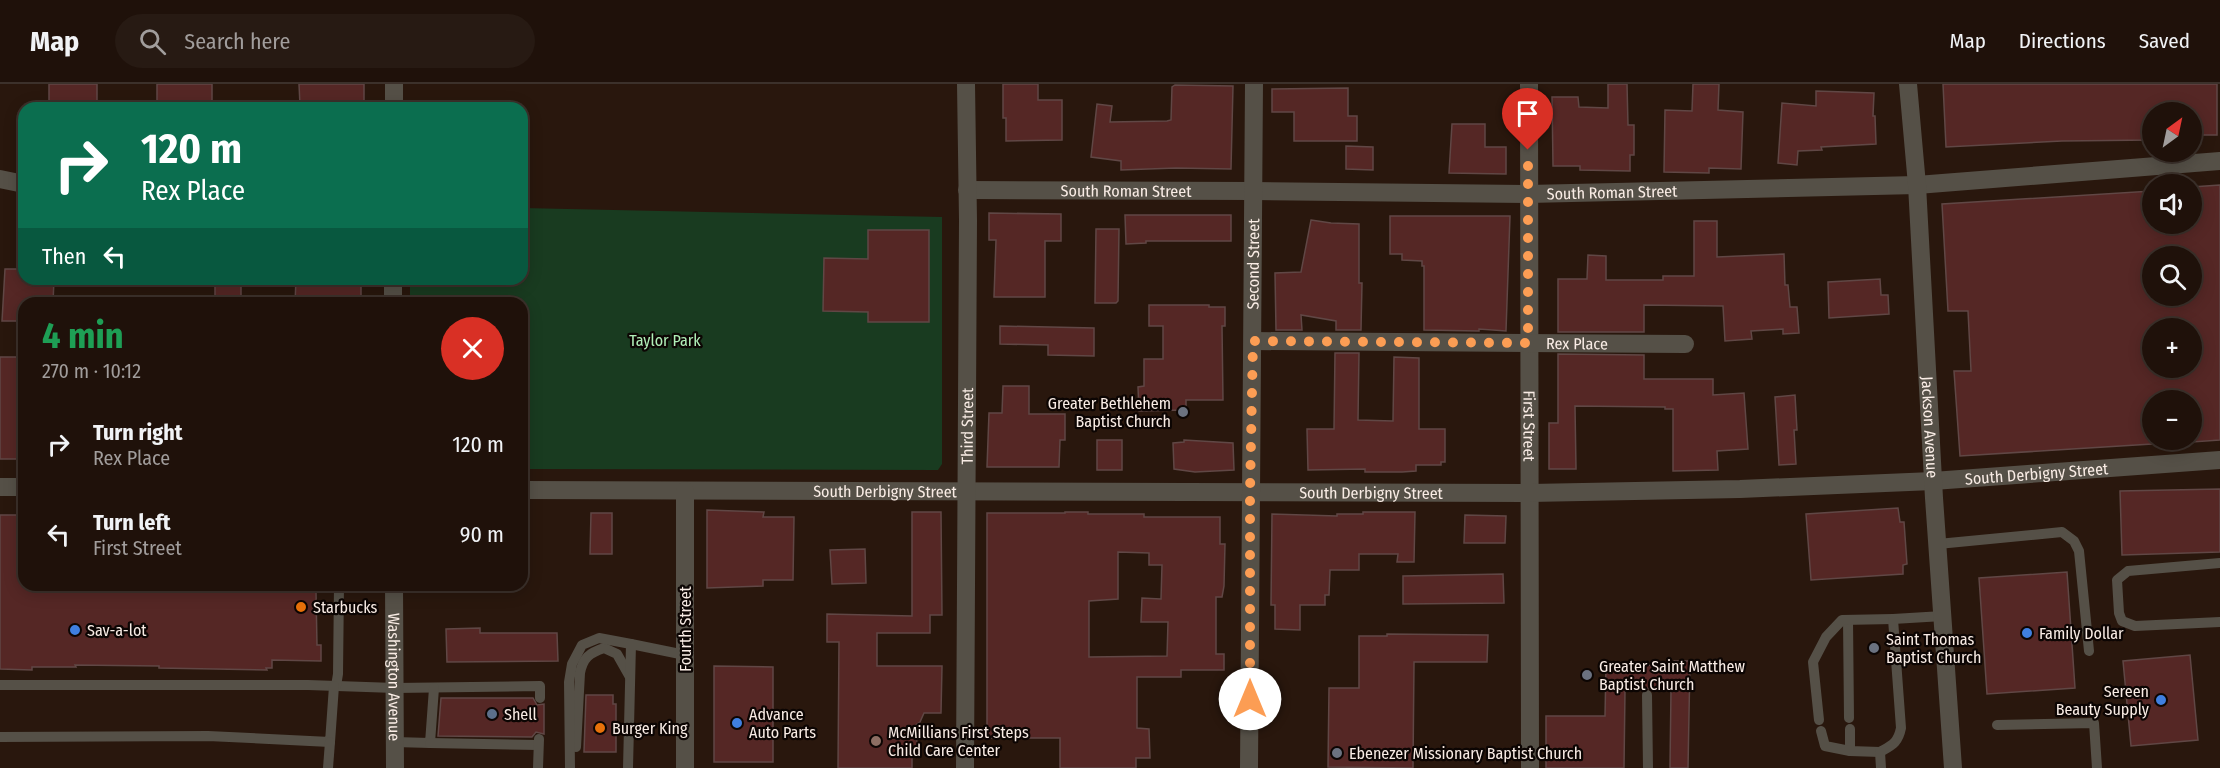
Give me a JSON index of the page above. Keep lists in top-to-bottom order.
{
  "streets": {
    "street": [
      "South Roman Street",
      "Second Street",
      "Rex Place",
      "Third Street",
      "First Street",
      "Jackson Avenue",
      "South Derbigny Street",
      "Fourth Street",
      "Washington Avenue"
    ]
  },
  "crossings": [
    ["South Roman Street", "Second Street"],
    ["South Roman Street", "Third Street"],
    ["South Roman Street", "First Street"],
    ["South Roman Street", "Jackson Avenue"],
    ["Second Street", "Rex Place"],
    ["Second Street", "South Derbigny Street"],
    ["Rex Place", "First Street"],
    ["Third Street", "South Derbigny Street"],
    ["First Street", "South Derbigny Street"],
    ["Jackson Avenue", "South Derbigny Street"],
    ["South Derbigny Street", "Fourth Street"]
  ],
  "parks": ["Taylor Park"],
  "places": [
    "Greater Bethlehem Baptist Church",
    "Starbucks",
    "Sav-a-lot",
    "Family Dollar",
    "Saint Thomas Baptist Church",
    "Greater Saint Matthew Baptist Church",
    "Sereen Beauty Supply",
    "Shell",
    "Advance Auto Parts",
    "Burger King",
    "McMillians First Steps Child Care Center",
    "Ebenezer Missionary Baptist Church"
  ],
  "north": "top right",
  "page": {
    "header": "Map",
    "search": "Search here",
    "nav": ["Map", "Directions", "Saved"],
    "map_buttons": ["+", "−"],
    "turn": ["120 m", "Rex Place"],
    "then": "Then",
    "heading": ["4 min", "270 m · 10:12"],
    "list": [
      {
        "name": "Turn right",
        "note": "Rex Place",
        "value": "120 m"
      },
      {
        "name": "Turn left",
        "note": "First Street",
        "value": "90 m"
      }
    ]
  }
}
